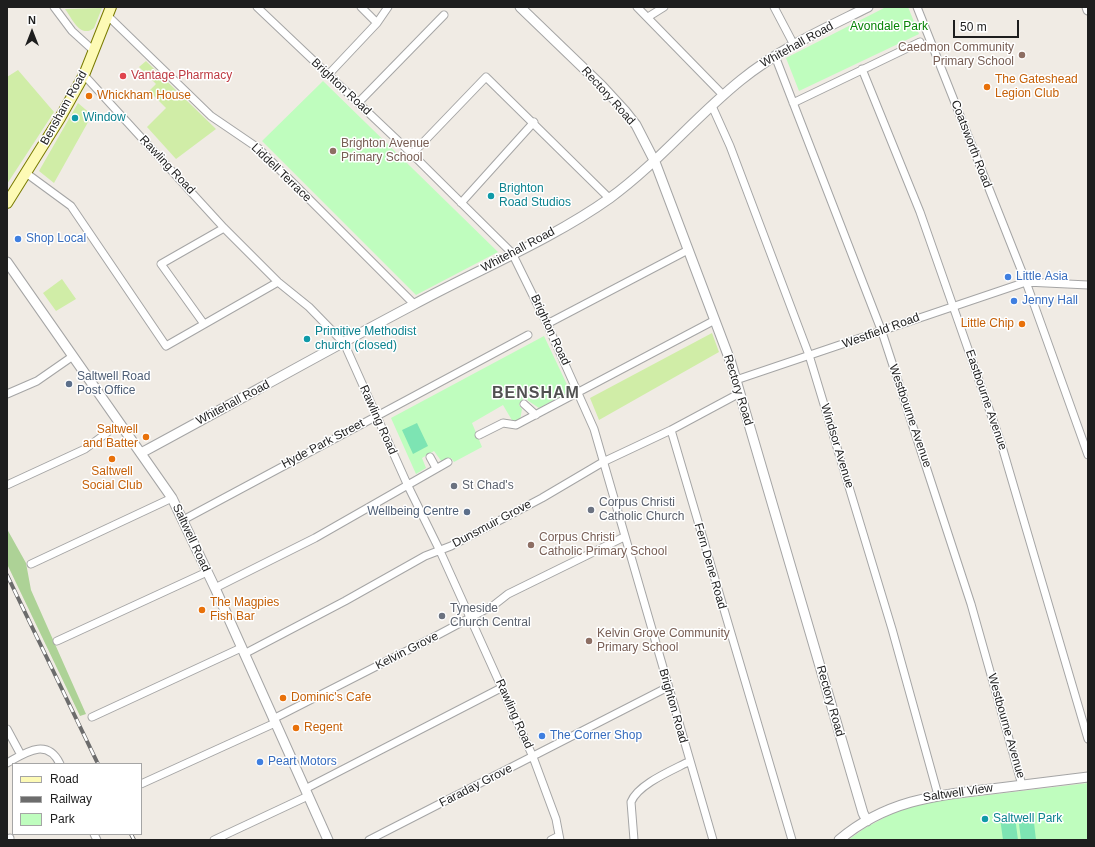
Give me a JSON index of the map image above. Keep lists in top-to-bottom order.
{
  "streets": {
    "main road": ["Bensham Road"],
    "street": [
      "Whitehall Road",
      "Brighton Road",
      "Rectory Road",
      "Coatsworth Road",
      "Rawling Road",
      "Liddell Terrace",
      "Westfield Road",
      "Eastbourne Avenue",
      "Westbourne Avenue",
      "Hyde Park Street",
      "Windsor Avenue",
      "Dunsmuir Grove",
      "Saltwell Road",
      "Fern Dene Road",
      "Kelvin Grove",
      "Faraday Grove",
      "Saltwell View"
    ]
  },
  "crossings": [
    ["Whitehall Road", "Brighton Road"],
    ["Whitehall Road", "Rectory Road"],
    ["Whitehall Road", "Rawling Road"],
    ["Whitehall Road", "Liddell Terrace"],
    ["Whitehall Road", "Westbourne Avenue"],
    ["Whitehall Road", "Windsor Avenue"],
    ["Whitehall Road", "Saltwell Road"],
    ["Brighton Road", "Dunsmuir Grove"],
    ["Brighton Road", "Kelvin Grove"],
    ["Brighton Road", "Faraday Grove"],
    ["Rectory Road", "Westfield Road"],
    ["Rectory Road", "Dunsmuir Grove"],
    ["Rectory Road", "Saltwell View"],
    ["Bensham Road", "Rawling Road"],
    ["Bensham Road", "Liddell Terrace"],
    ["Coatsworth Road", "Westfield Road"],
    ["Rawling Road", "Hyde Park Street"],
    ["Rawling Road", "Dunsmuir Grove"],
    ["Rawling Road", "Kelvin Grove"],
    ["Rawling Road", "Faraday Grove"],
    ["Westfield Road", "Eastbourne Avenue"],
    ["Westfield Road", "Westbourne Avenue"],
    ["Westfield Road", "Windsor Avenue"],
    ["Westbourne Avenue", "Saltwell View"],
    ["Hyde Park Street", "Saltwell Road"],
    ["Windsor Avenue", "Saltwell View"],
    ["Dunsmuir Grove", "Saltwell Road"],
    ["Dunsmuir Grove", "Fern Dene Road"],
    ["Saltwell Road", "Kelvin Grove"]
  ],
  "districts": ["BENSHAM"],
  "parks": ["Avondale Park"],
  "places": [
    "Caedmon Community Primary School",
    "Vantage Pharmacy",
    "The Gateshead Legion Club",
    "Whickham House",
    "Window",
    "Brighton Avenue Primary School",
    "Brighton Road Studios",
    "Shop Local",
    "Little Asia",
    "Jenny Hall",
    "Little Chip",
    "Primitive Methodist church (closed)",
    "Saltwell Road Post Office",
    "Saltwell and Batter",
    "Saltwell Social Club",
    "St Chad's",
    "Corpus Christi Catholic Church",
    "Wellbeing Centre",
    "Corpus Christi Catholic Primary School",
    "The Magpies Fish Bar",
    "Tyneside Church Central",
    "Kelvin Grove Community Primary School",
    "Dominic's Cafe",
    "Regent",
    "The Corner Shop",
    "Peart Motors",
    "Saltwell Park"
  ],
  "legend": ["Road", "Railway", "Park"],
  "scale_bar": "50 m",
  "north": "top"
}
